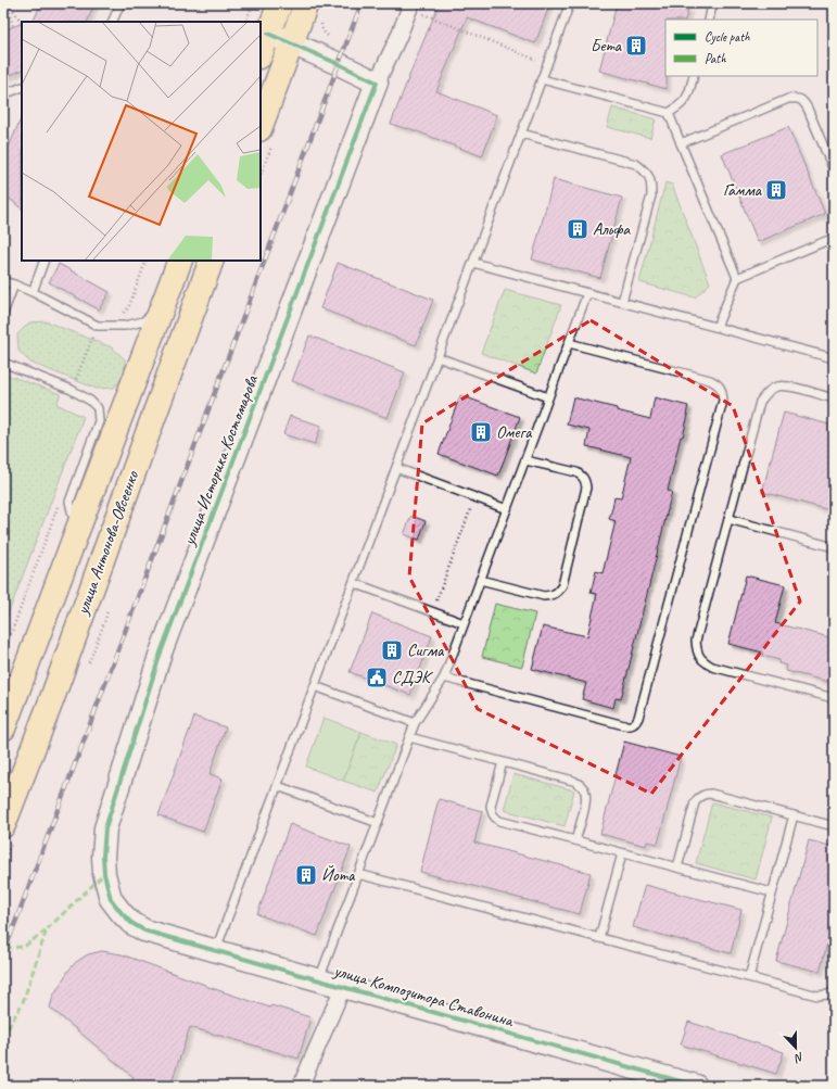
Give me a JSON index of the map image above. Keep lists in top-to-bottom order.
{
  "streets": {
    "highway": ["улица Антонова-Овсеенко"],
    "street": ["улица Историка Костомарова", "улица Композитора Ставонина"]
  },
  "crossings": [
    ["улица Историка Костомарова", "улица Композитора Ставонина"]
  ],
  "places": {
    "building": [
      "Бета",
      "Гамма",
      "Альфа",
      "Омега",
      "Сигма",
      "Йота"
    ],
    "public building": ["СДЭК"]
  },
  "legend": ["Cycle path", "Path"],
  "north": "bottom"
}
